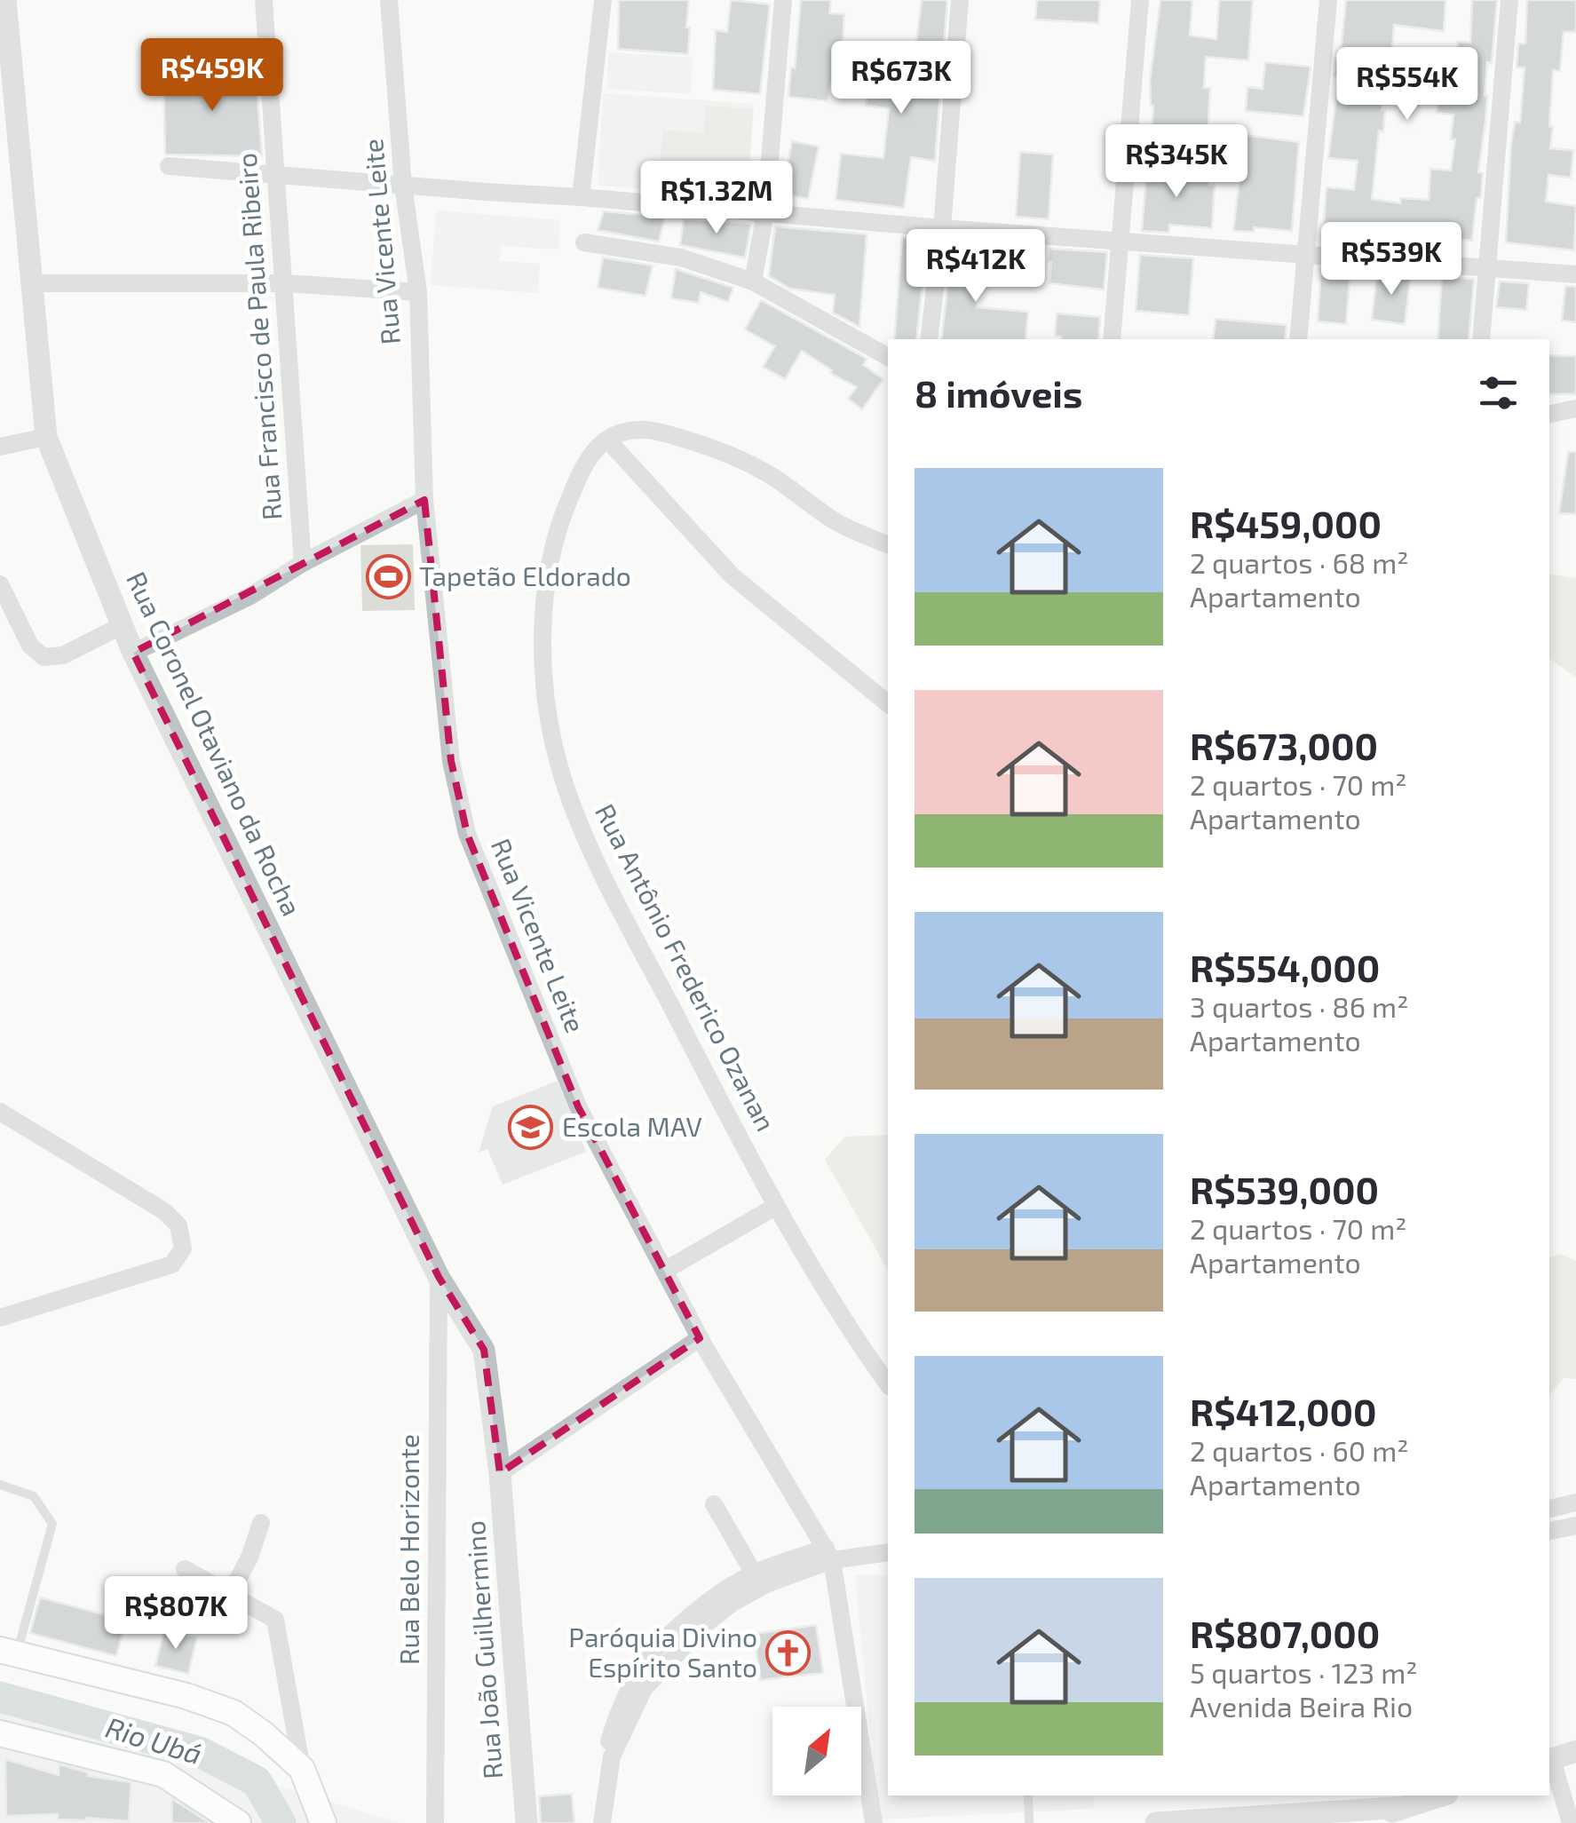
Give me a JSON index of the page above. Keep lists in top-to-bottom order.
{
  "streets": {
    "street": [
      "Rua Vicente Leite",
      "Rua Francisco de Paula Ribeiro",
      "Rua Coronel Otaviano da Rocha",
      "Rua Antônio Frederico Ozanan",
      "Rua Belo Horizonte",
      "Rua João Guilhermino"
    ]
  },
  "crossings": [
    ["Rua Coronel Otaviano da Rocha", "Rua Belo Horizonte"],
    ["Rua Coronel Otaviano da Rocha", "Rua João Guilhermino"]
  ],
  "water": ["Rio Ubá"],
  "places": {
    "sports": ["Tapetão Eldorado"],
    "school or university": ["Escola MAV"],
    "church": ["Paróquia Divino Espírito Santo"]
  },
  "north": "top right",
  "page": {
    "price": [
      "R$459K",
      "R$673K",
      "R$554K",
      "R$345K",
      "R$1.32M",
      "R$539K",
      "R$412K",
      "R$807K"
    ],
    "heading": "8 imóveis",
    "list": [
      {
        "name": "R$459,000",
        "note": "2 quartos · 68 m² · Apartamento"
      },
      {
        "name": "R$673,000",
        "note": "2 quartos · 70 m² · Apartamento"
      },
      {
        "name": "R$554,000",
        "note": "3 quartos · 86 m² · Apartamento"
      },
      {
        "name": "R$539,000",
        "note": "2 quartos · 70 m² · Apartamento"
      },
      {
        "name": "R$412,000",
        "note": "2 quartos · 60 m² · Apartamento"
      },
      {
        "name": "R$807,000",
        "note": "5 quartos · 123 m² · Avenida Beira Rio"
      }
    ]
  }
}
